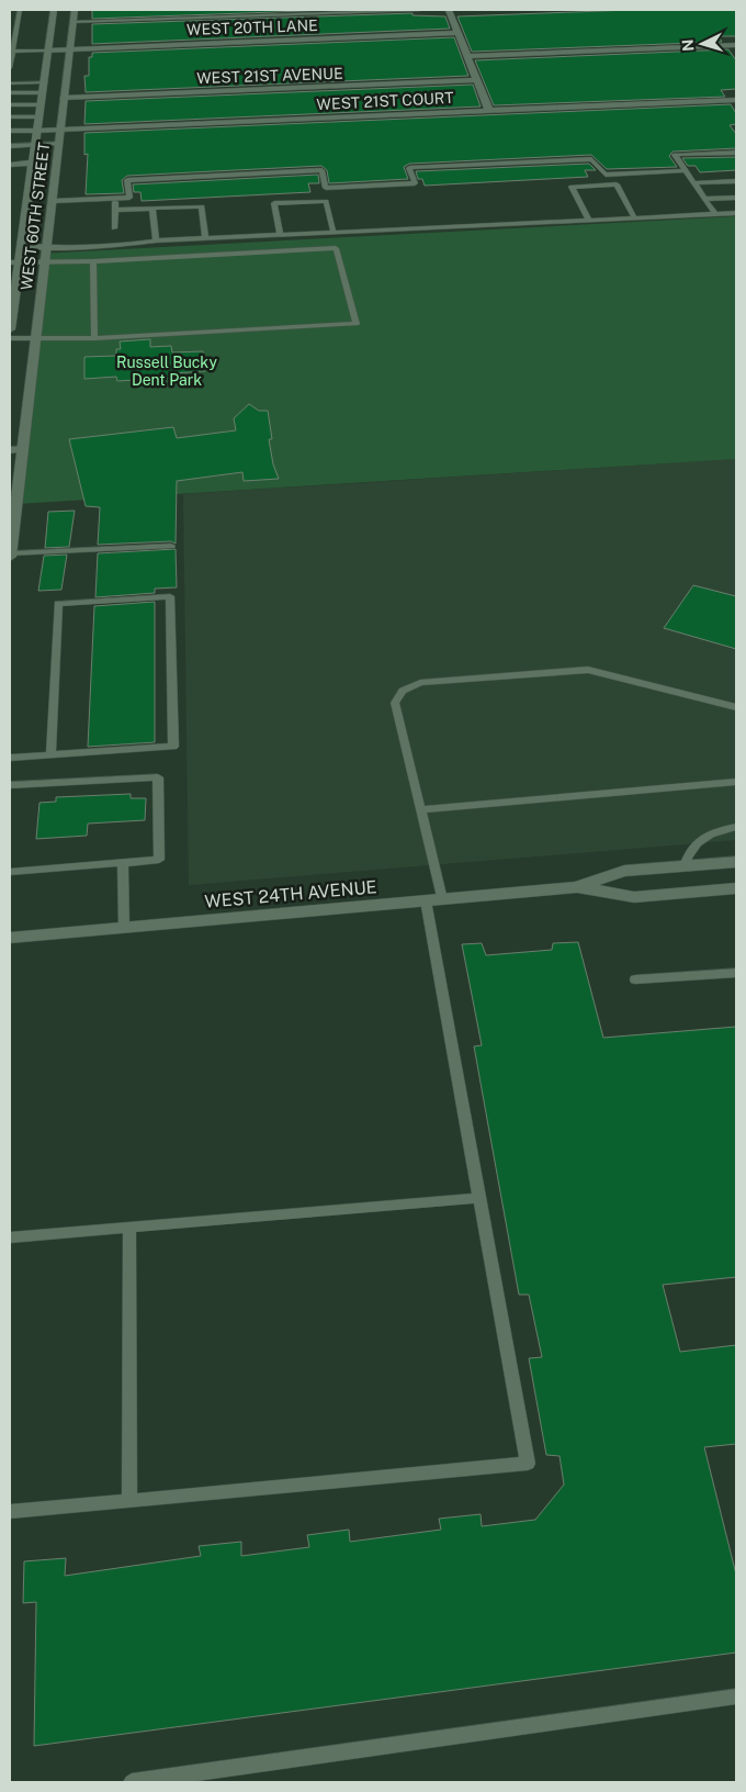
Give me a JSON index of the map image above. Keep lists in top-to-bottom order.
{
  "streets": {
    "street": [
      "WEST 20TH LANE",
      "WEST 21ST AVENUE",
      "WEST 21ST COURT",
      "WEST 60TH STREET",
      "WEST 24TH AVENUE"
    ]
  },
  "crossings": [
    ["WEST 20TH LANE", "WEST 60TH STREET"],
    ["WEST 21ST AVENUE", "WEST 60TH STREET"],
    ["WEST 21ST COURT", "WEST 60TH STREET"]
  ],
  "parks": ["Russell Bucky Dent Park"],
  "north": "left"
}
